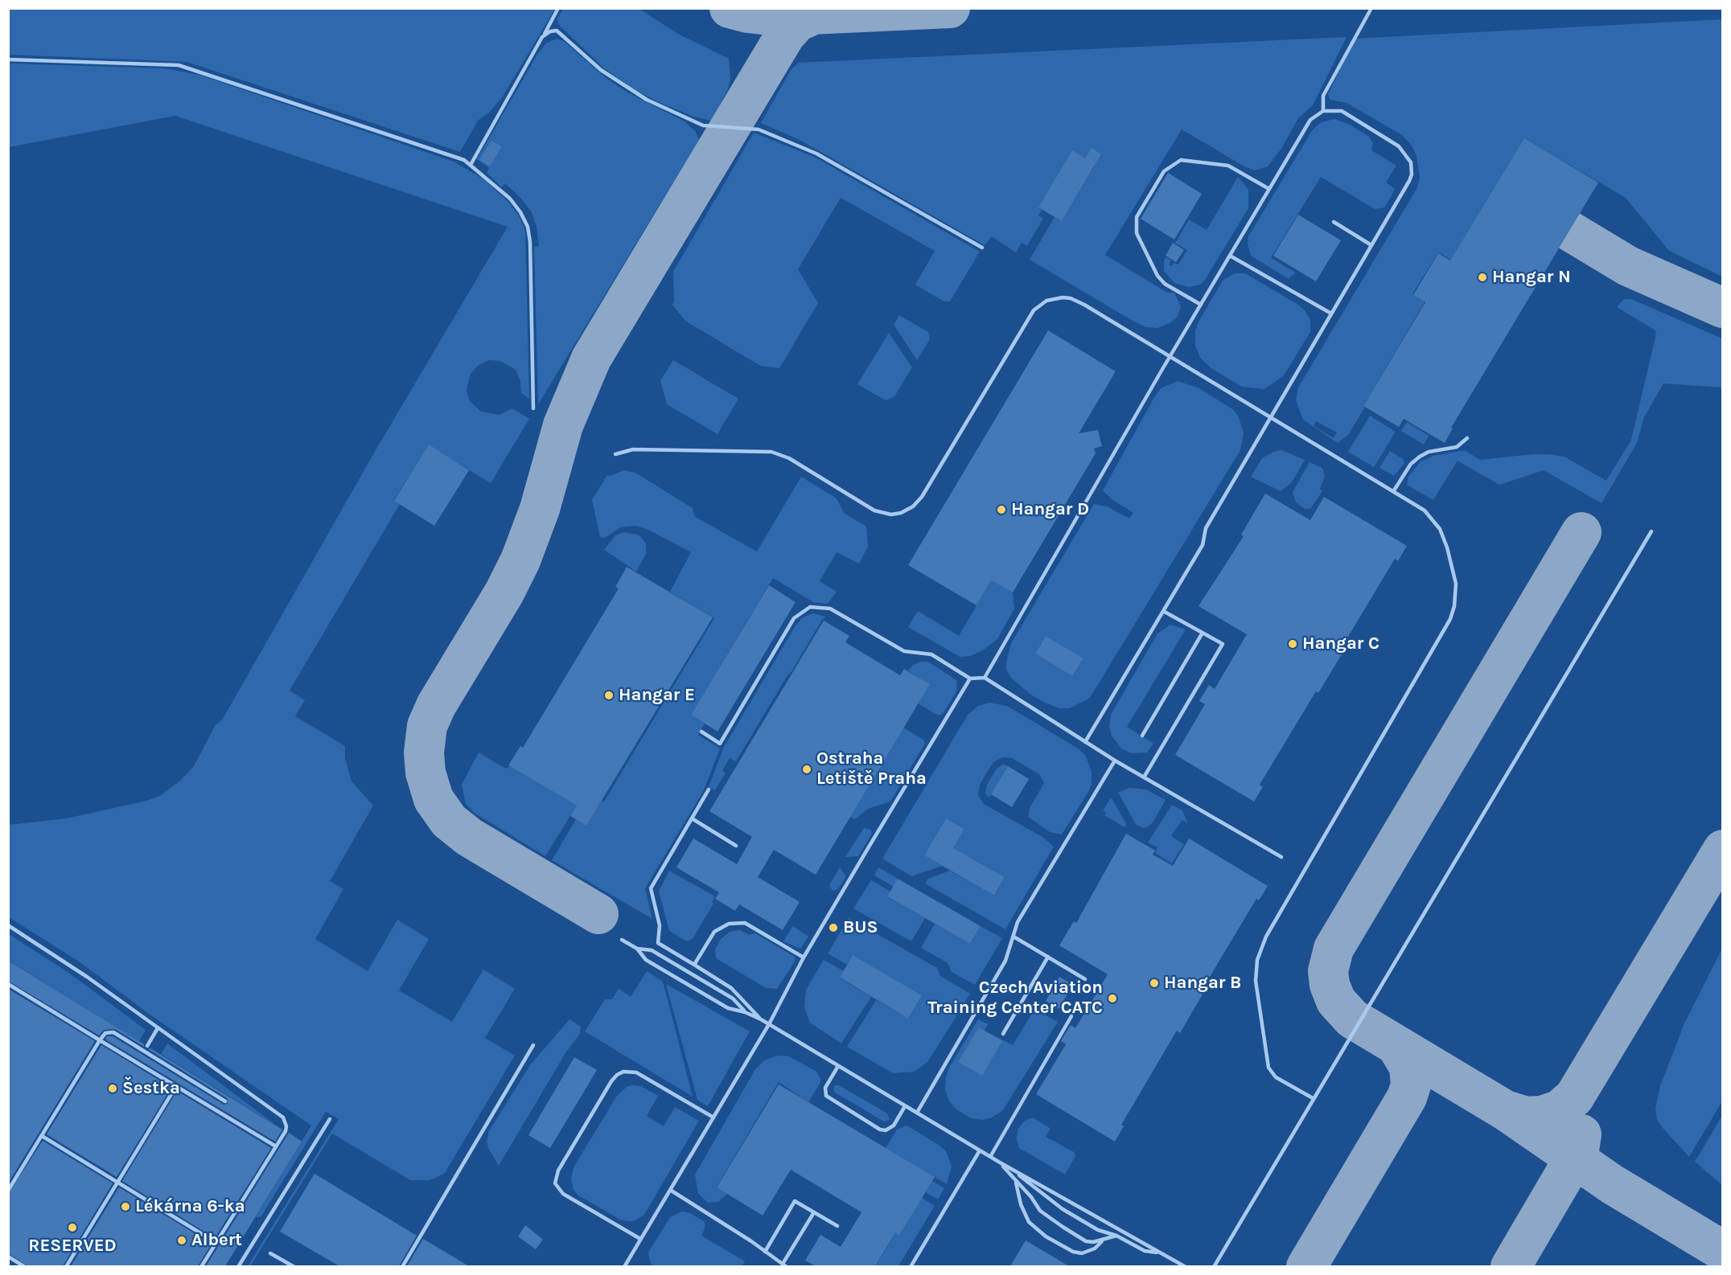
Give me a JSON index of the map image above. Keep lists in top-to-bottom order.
{
  "places": [
    "Hangar N",
    "Hangar D",
    "Hangar C",
    "Hangar E",
    "Ostraha Letiště Praha",
    "BUS",
    "Hangar B",
    "Czech Aviation Training Center CATC",
    "Šestka",
    "Lékárna 6-ka",
    "RESERVED",
    "Albert"
  ]
}
